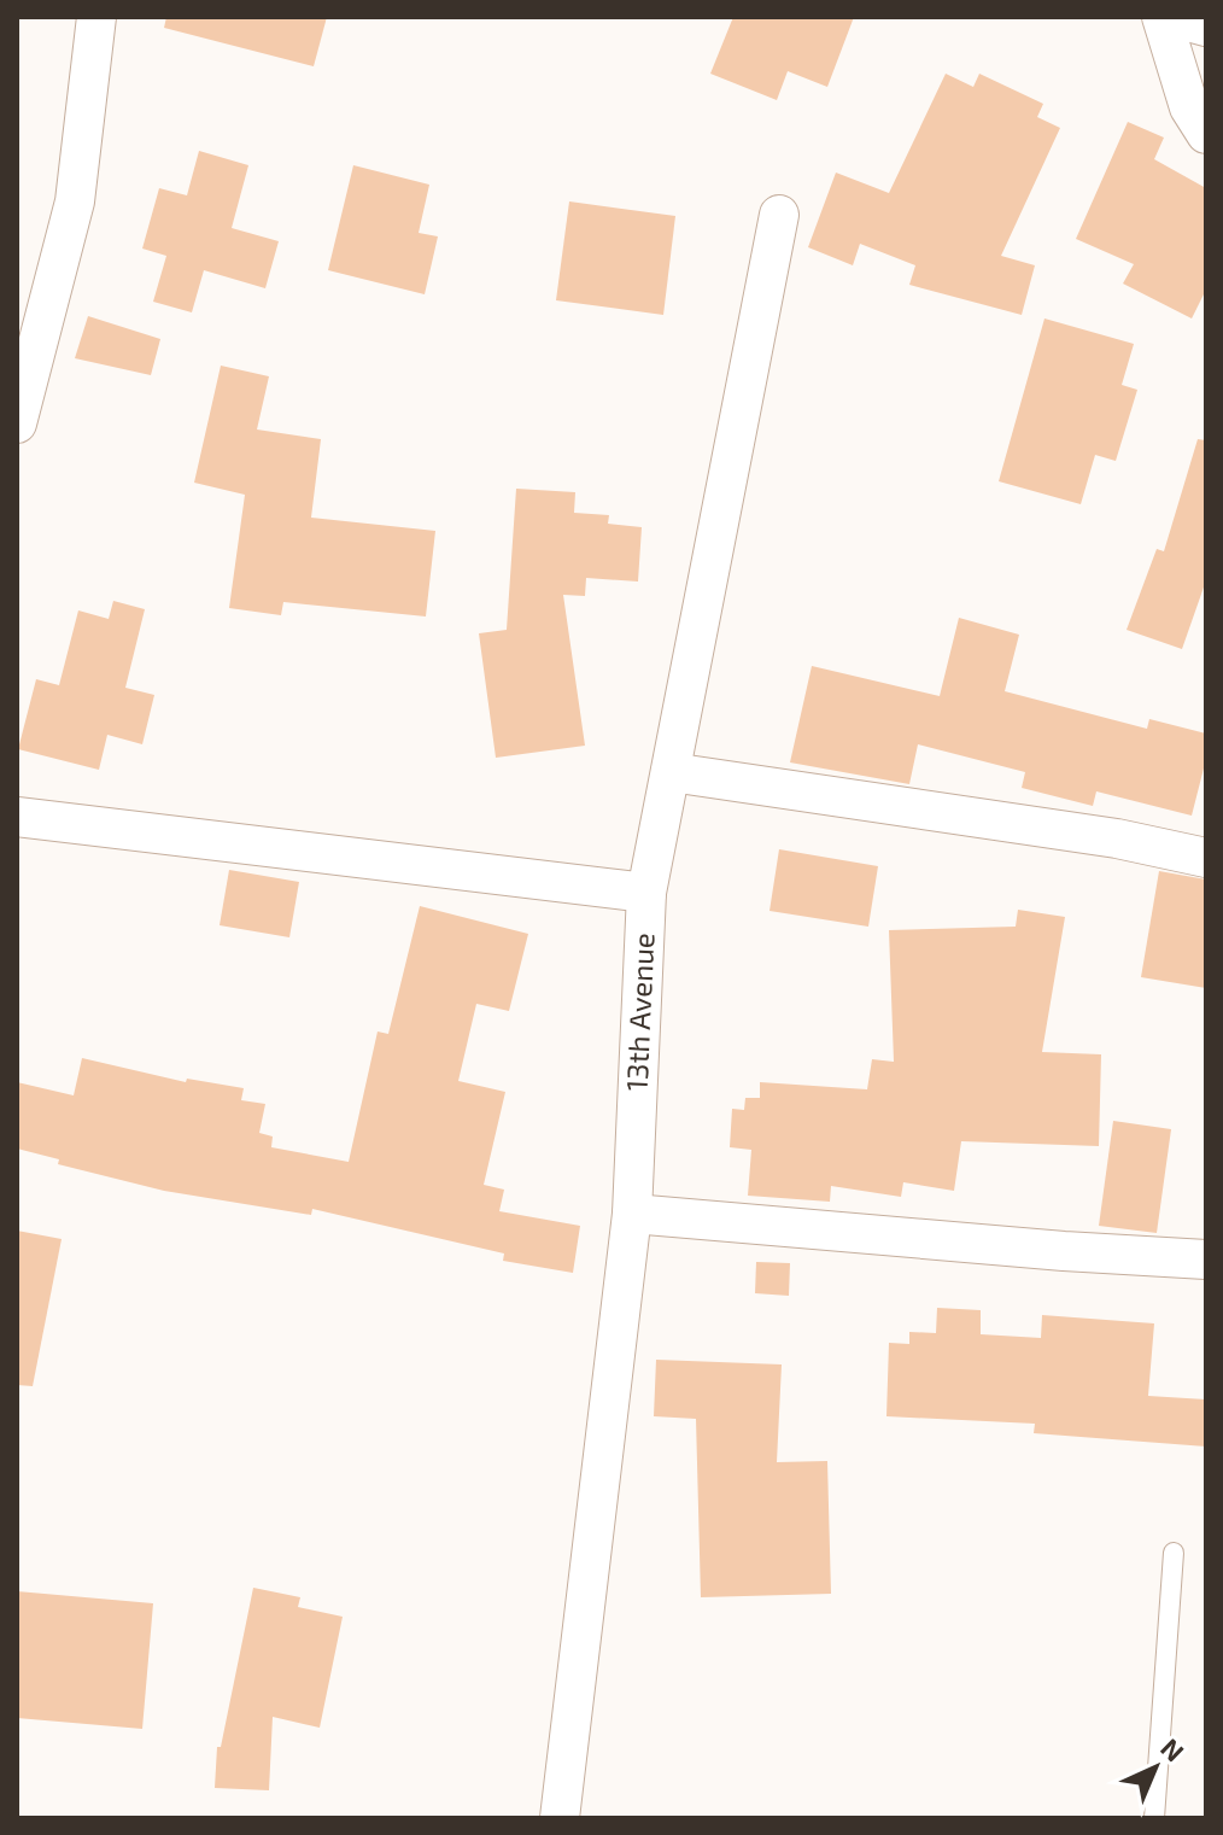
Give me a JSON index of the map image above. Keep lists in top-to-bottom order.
{
  "streets": {
    "street": ["13th Avenue"]
  },
  "north": "top right"
}
